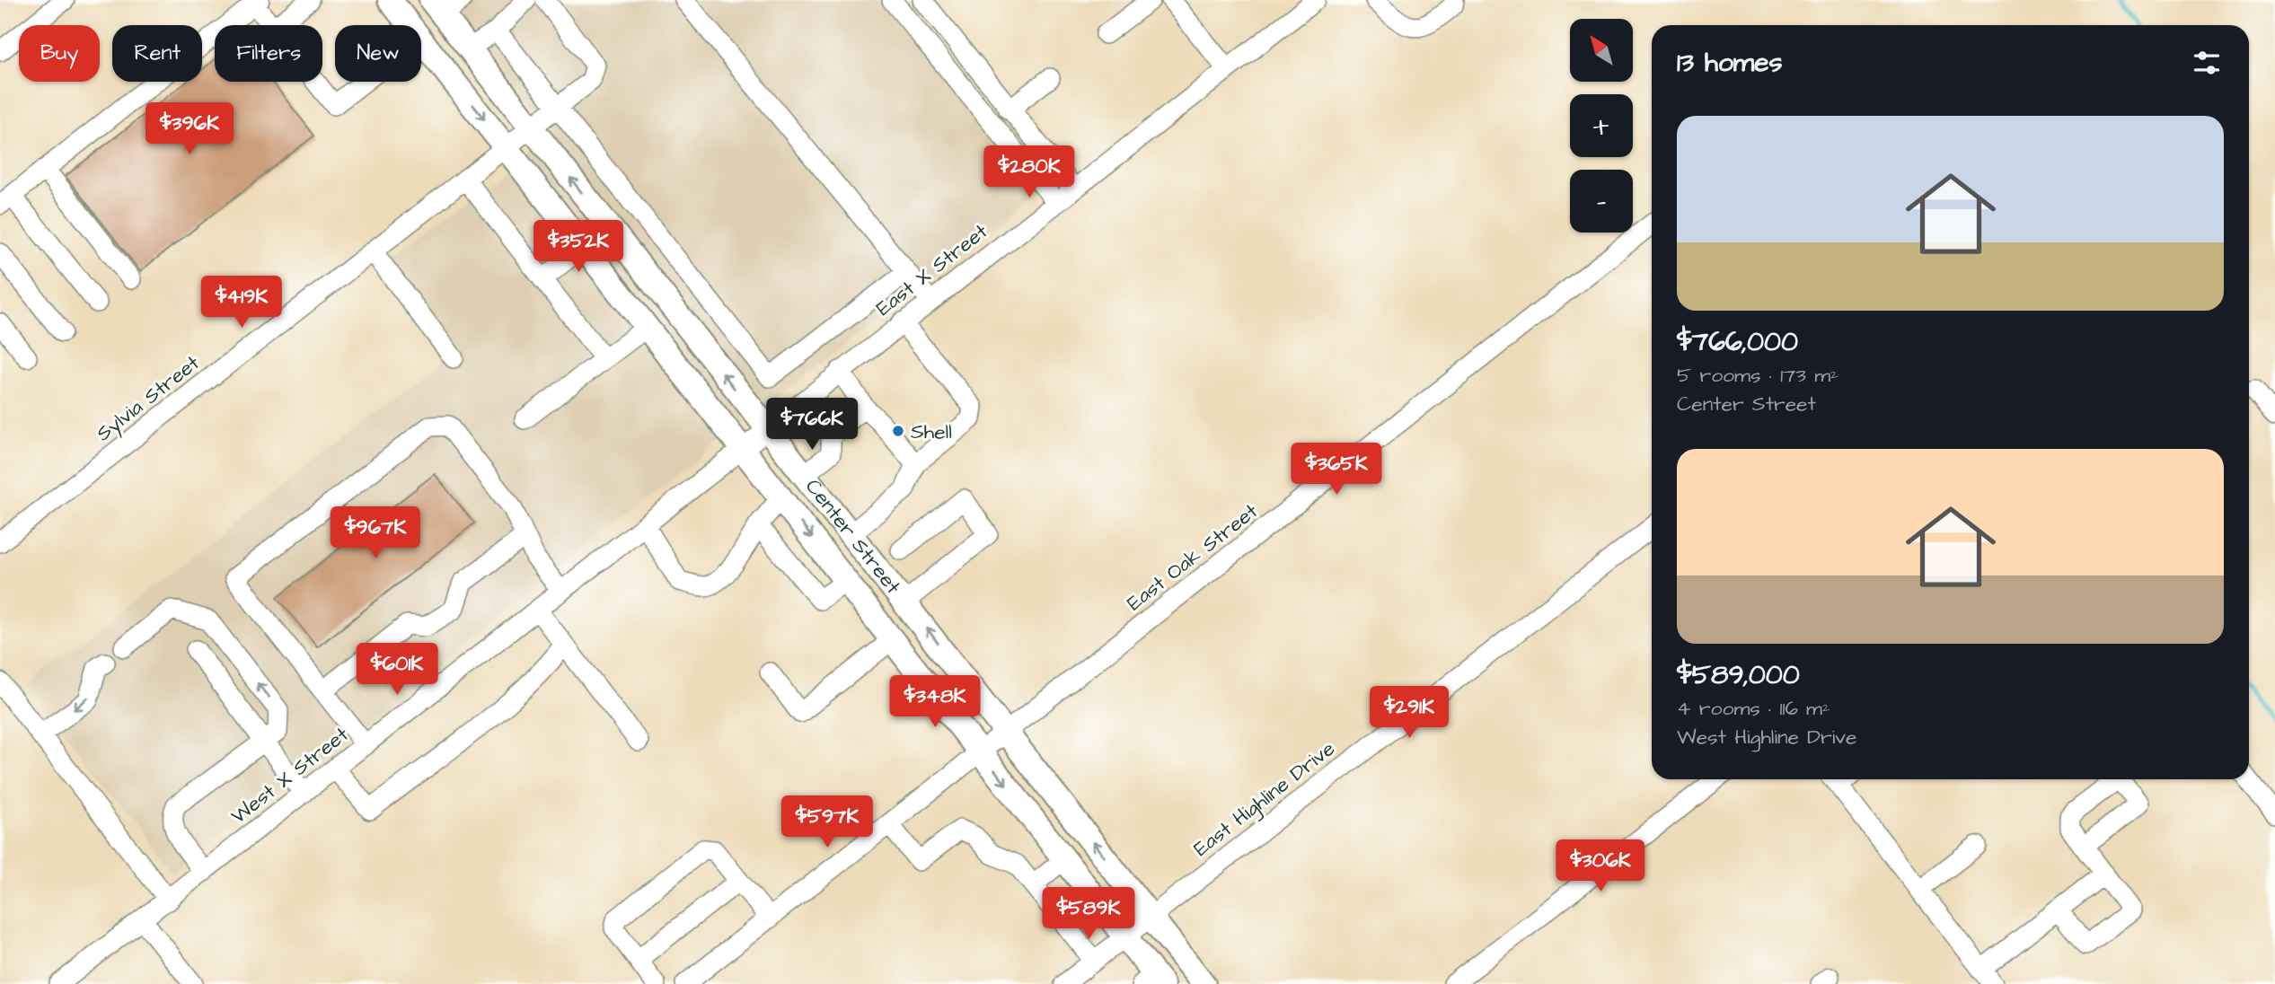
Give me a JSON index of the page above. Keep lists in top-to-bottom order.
{
  "streets": {
    "main road": ["Center Street"],
    "street": [
      "East X Street",
      "Sylvia Street",
      "East Oak Street",
      "West X Street",
      "East Highline Drive"
    ]
  },
  "crossings": [
    ["East X Street", "Center Street"],
    ["East X Street", "West X Street"],
    ["Sylvia Street", "Center Street"],
    ["Center Street", "East Oak Street"],
    ["Center Street", "West X Street"],
    ["Center Street", "East Highline Drive"]
  ],
  "places": ["Shell"],
  "north": "top left",
  "page": {
    "map_buttons": ["+", "−"],
    "chip": [
      "Buy",
      "Rent",
      "Filters",
      "New"
    ],
    "heading": "13 homes",
    "list": [
      {
        "name": "$766,000",
        "note": "5 rooms · 173 m² · Center Street"
      },
      {
        "name": "$589,000",
        "note": "4 rooms · 116 m² · West Highline Drive"
      }
    ],
    "price": [
      "$396K",
      "$280K",
      "$352K",
      "$419K",
      "$766K",
      "$365K",
      "$967K",
      "$601K",
      "$348K",
      "$291K",
      "$597K",
      "$306K",
      "$589K"
    ]
  }
}
